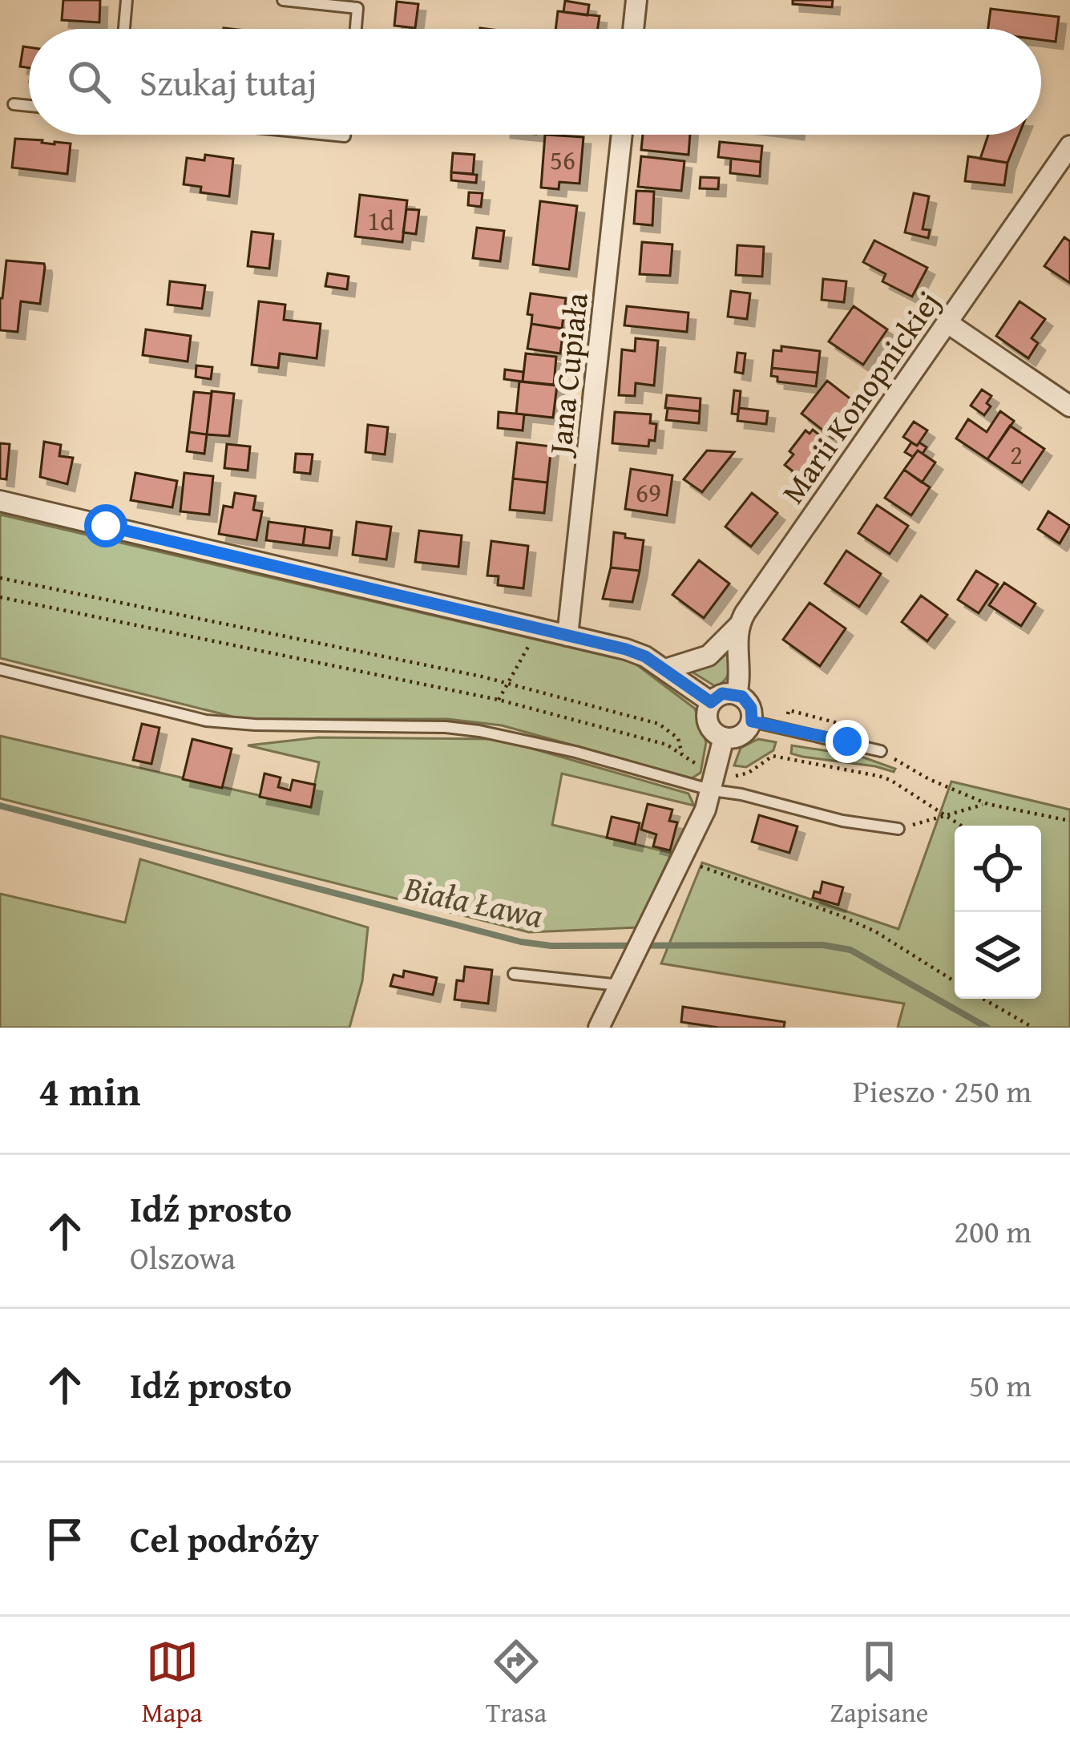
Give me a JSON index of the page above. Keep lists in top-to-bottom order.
{
  "streets": {
    "street": ["Jana Cupiała", "Marii Konopnickiej"]
  },
  "water": ["Biała Ława"],
  "house_numbers": [
    "56",
    "1d",
    "2",
    "69"
  ],
  "page": {
    "search": "Szukaj tutaj",
    "heading": ["4 min", "Pieszo · 250 m"],
    "list": [
      ["Idź prosto", "Olszowa", "200 m"],
      ["Idź prosto", "50 m"],
      "Cel podróży"
    ],
    "nav": ["Mapa", "Trasa", "Zapisane"]
  }
}
